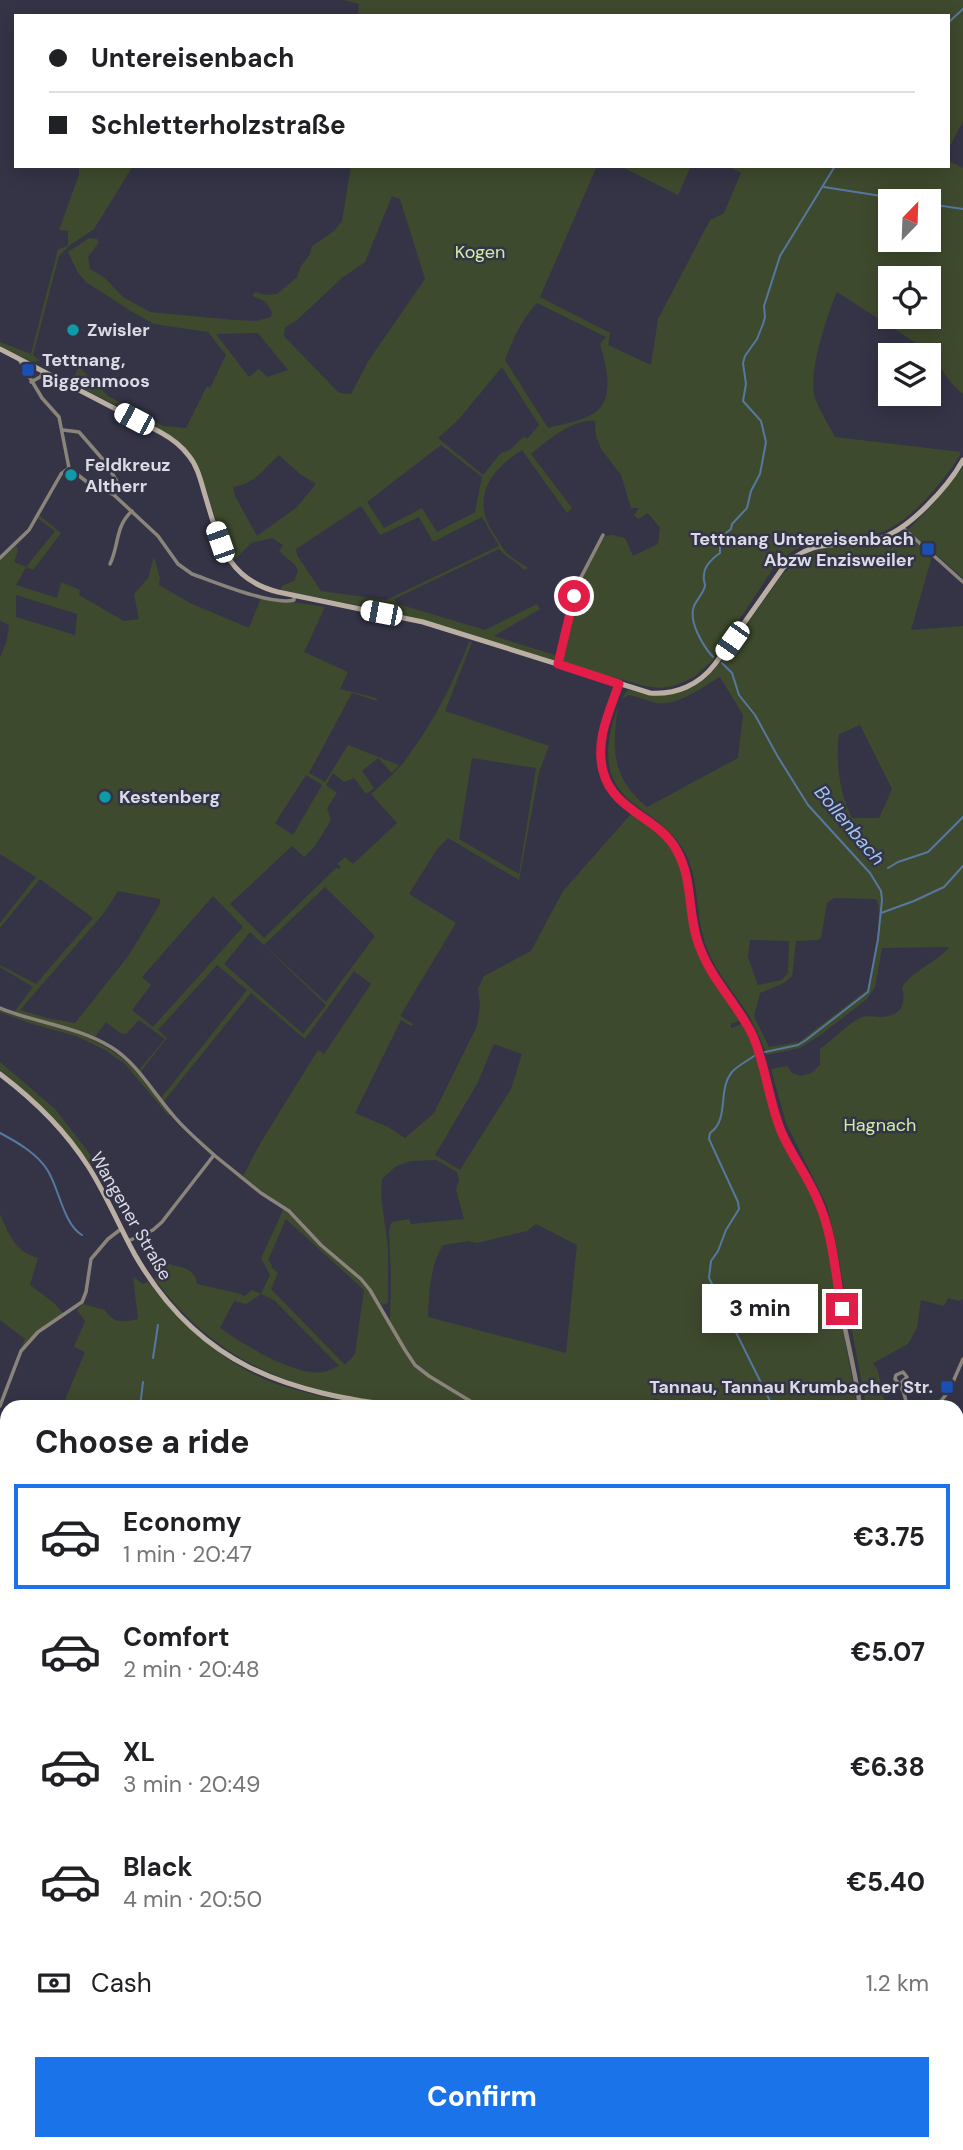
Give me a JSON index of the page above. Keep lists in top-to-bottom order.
{
  "streets": {
    "main road": ["Wangener Straße"]
  },
  "water": ["Bollenbach"],
  "parks": ["Kogen", "Hagnach"],
  "places": {
    "other": ["Zwisler", "Feldkreuz Altherr", "Kestenberg"],
    "transit": ["Tettnang, Biggenmoos", "Tettnang Untereisenbach Abzw Enzisweiler", "Tannau, Tannau Krumbacher Str."]
  },
  "north": "top right",
  "page": {
    "banner": ["Untereisenbach", "Schletterholzstraße"],
    "bubble": "3 min",
    "heading": "Choose a ride",
    "list": [
      {
        "name": "Economy",
        "note": "1 min · 20:47",
        "value": "€3.75"
      },
      {
        "name": "Comfort",
        "note": "2 min · 20:48",
        "value": "€5.07"
      },
      {
        "name": "XL",
        "note": "3 min · 20:49",
        "value": "€6.38"
      },
      {
        "name": "Black",
        "note": "4 min · 20:50",
        "value": "€5.40"
      }
    ],
    "pay": ["Cash", "1.2 km"],
    "buttons": "Confirm"
  }
}
